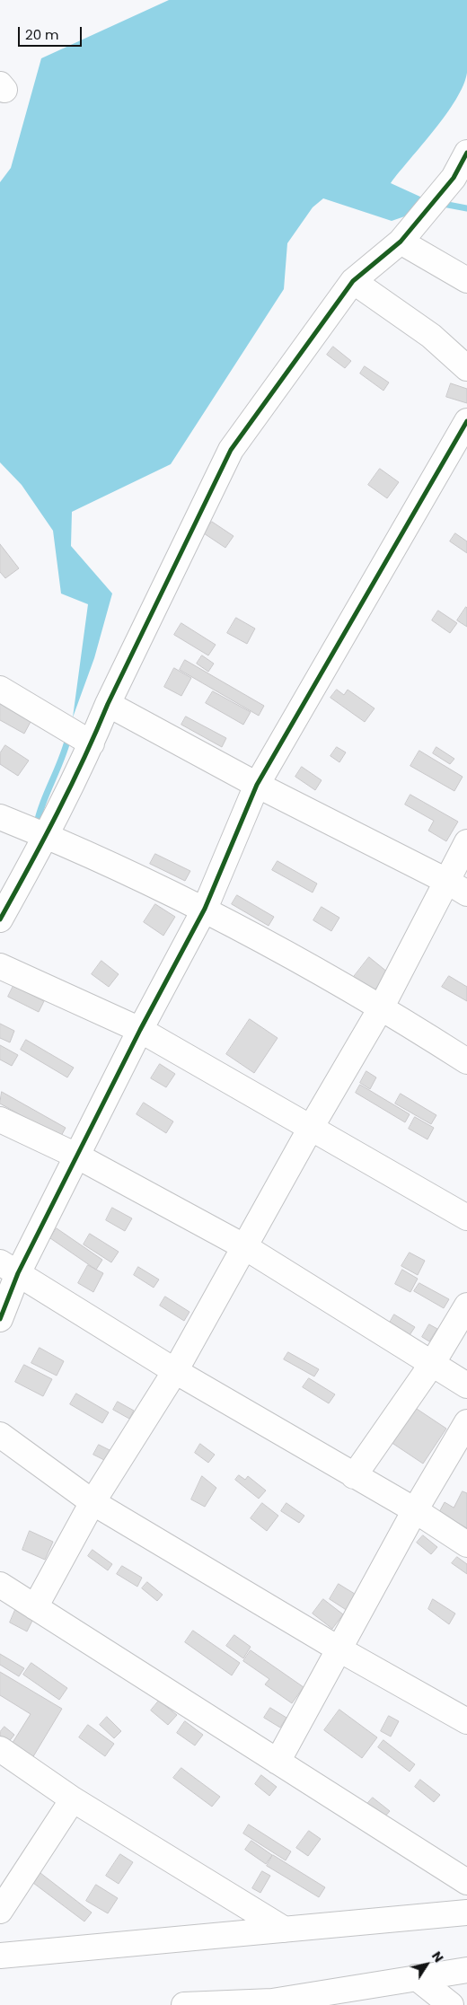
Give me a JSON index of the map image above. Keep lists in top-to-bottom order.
{
  "scale_bar": "20 m",
  "north": "top right"
}
